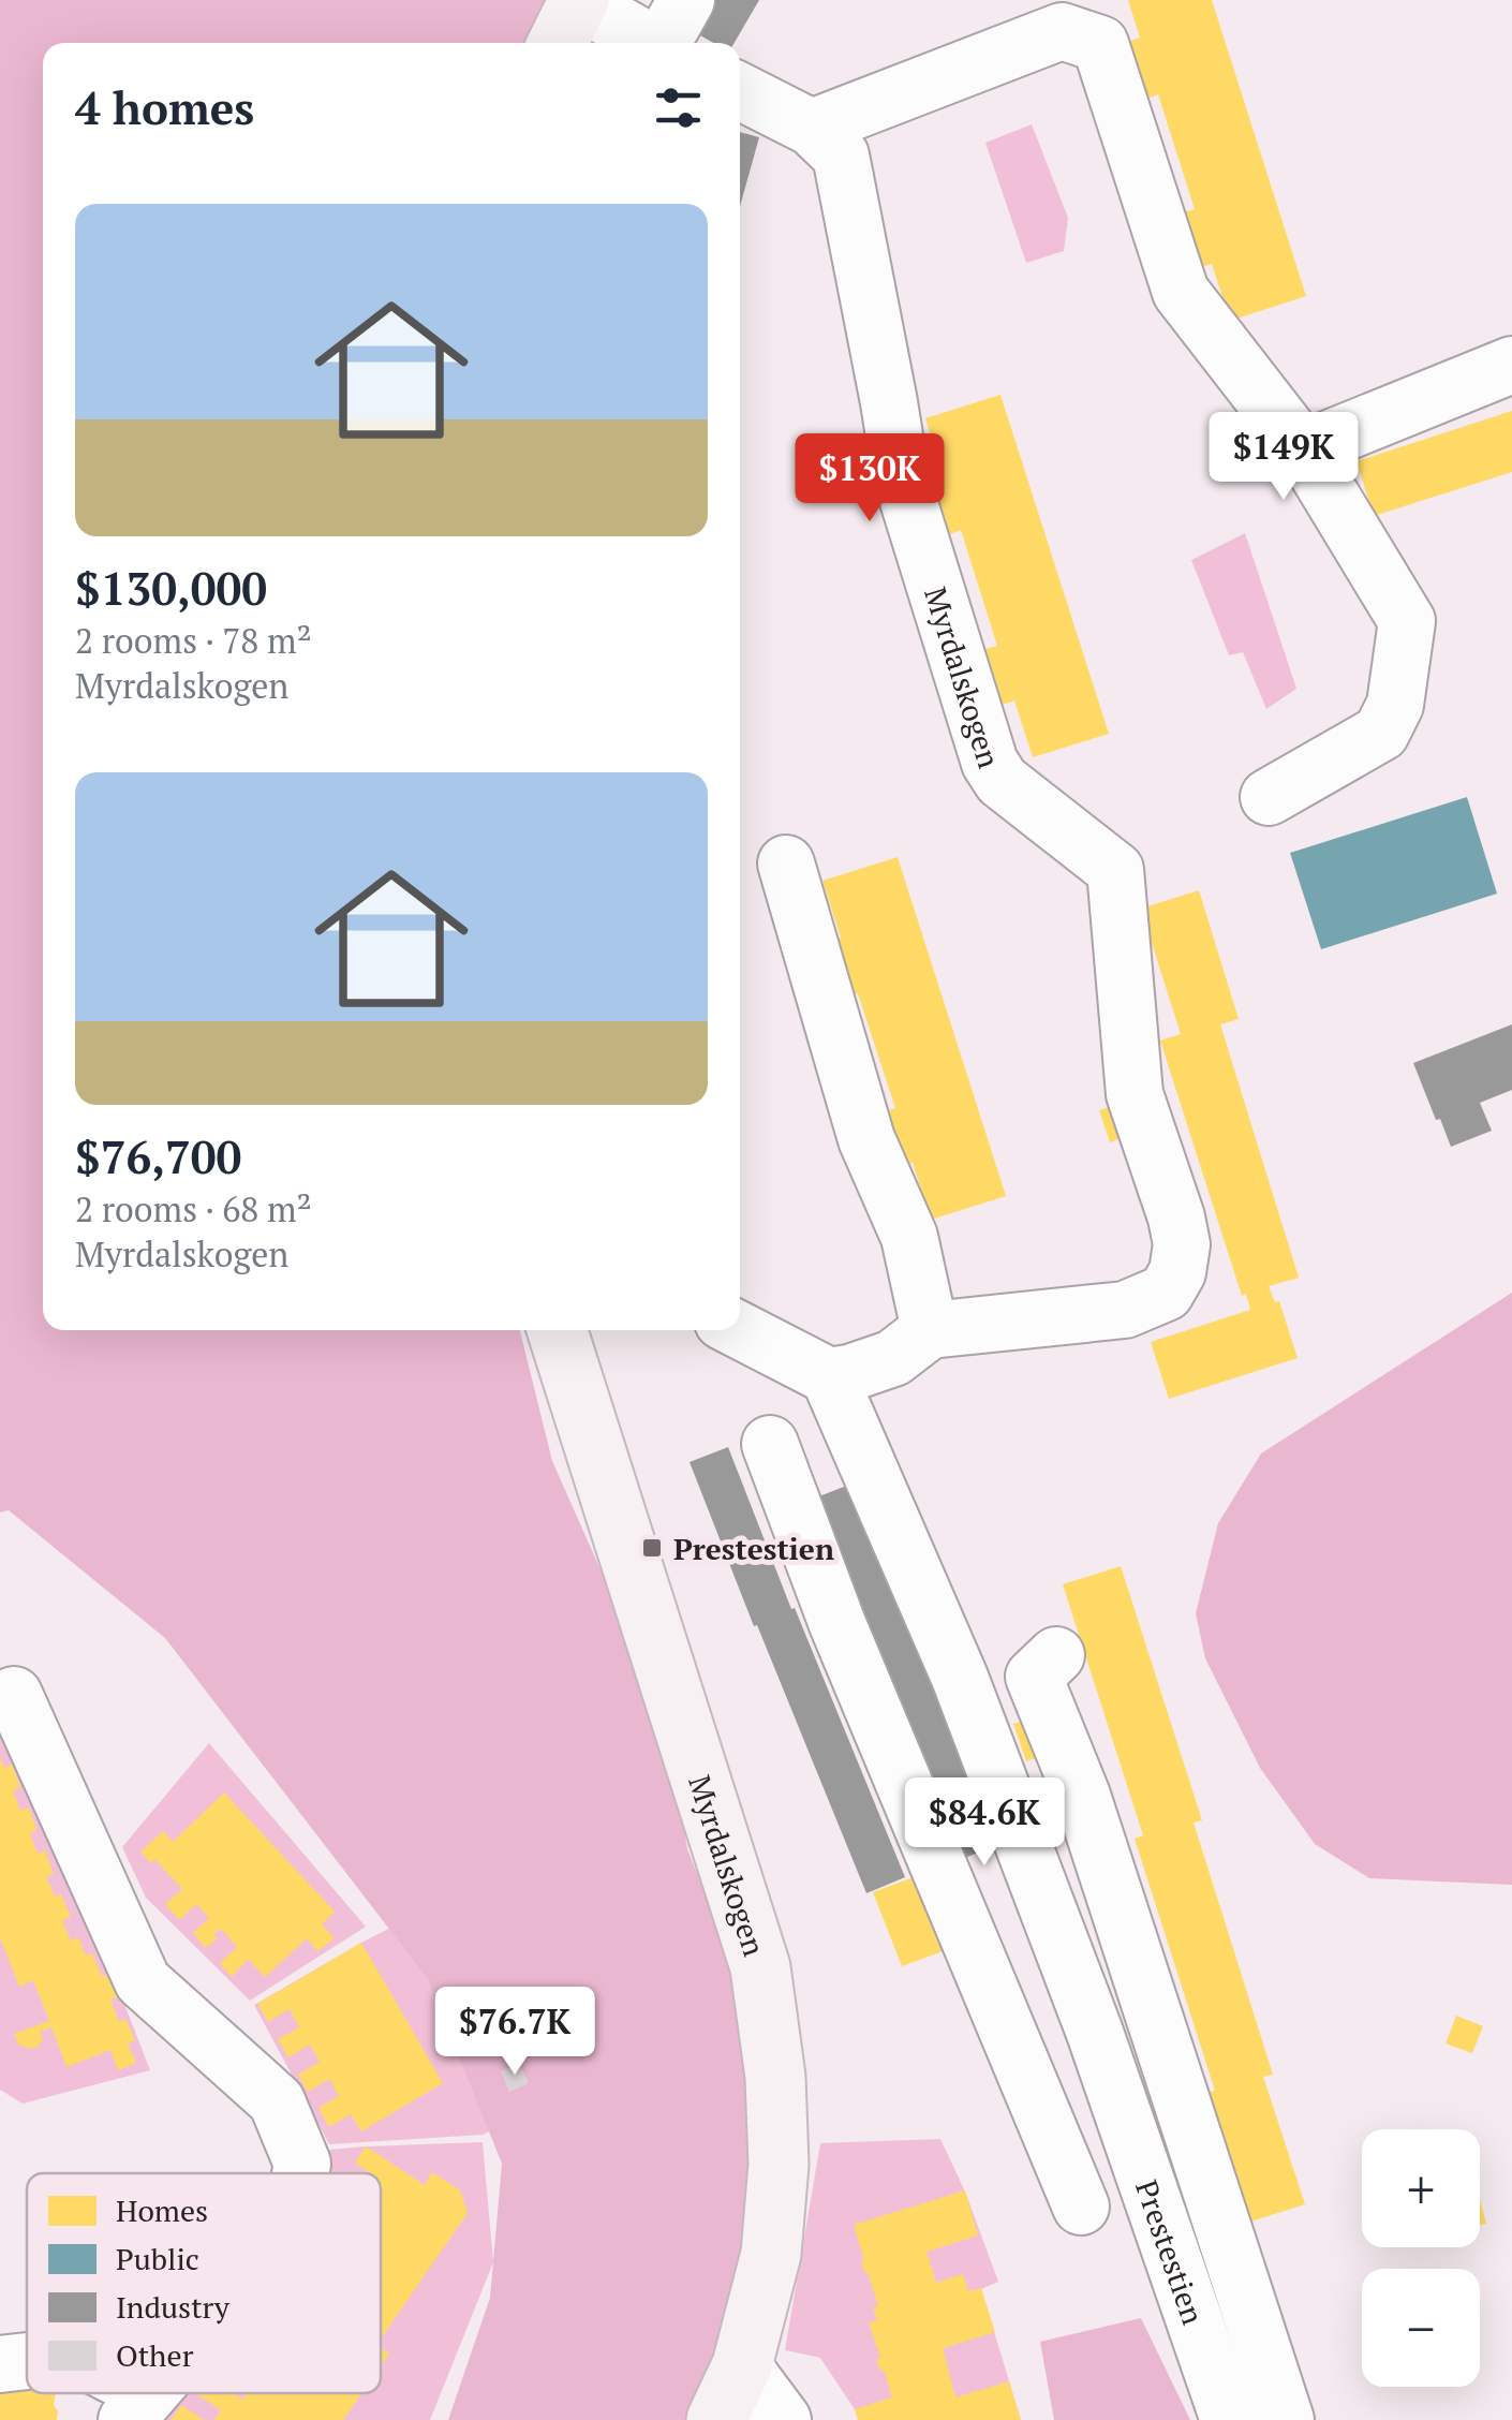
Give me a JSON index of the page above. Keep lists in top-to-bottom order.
{
  "streets": {
    "main road": ["Myrdalskogen"],
    "street": ["Prestestien"]
  },
  "places": {
    "transit": ["Prestestien"]
  },
  "legend": [
    "Homes",
    "Public",
    "Industry",
    "Other"
  ],
  "page": {
    "heading": "4 homes",
    "list": [
      {
        "name": "$130,000",
        "note": "2 rooms · 78 m² · Myrdalskogen"
      },
      {
        "name": "$76,700",
        "note": "2 rooms · 68 m² · Myrdalskogen"
      }
    ],
    "price": [
      "$149K",
      "$130K",
      "$84.6K",
      "$76.7K"
    ],
    "map_buttons": ["+", "−"]
  }
}
